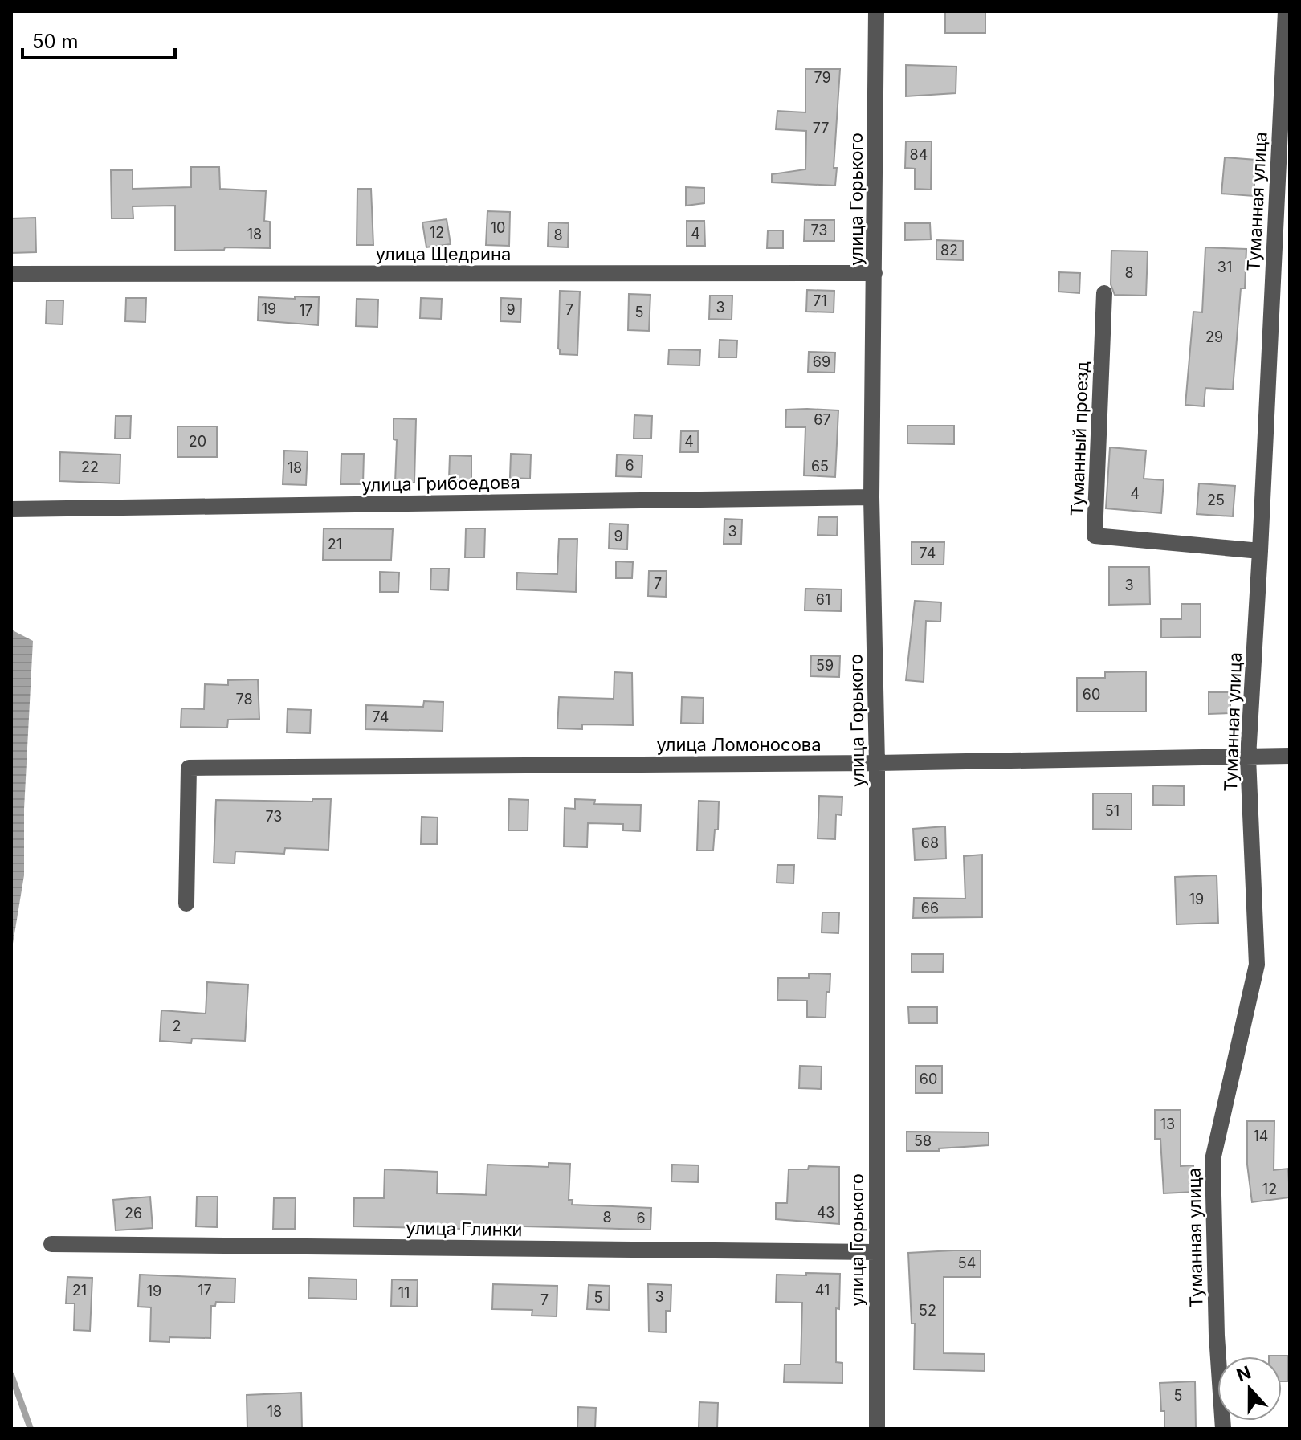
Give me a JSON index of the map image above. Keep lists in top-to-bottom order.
{
  "streets": {
    "street": [
      "улица Горького",
      "Туманная улица",
      "улица Щедрина",
      "Туманный проезд",
      "улица Грибоедова",
      "улица Ломоносова",
      "улица Глинки"
    ]
  },
  "crossings": [
    ["улица Горького", "улица Щедрина"],
    ["улица Горького", "улица Грибоедова"],
    ["улица Горького", "улица Ломоносова"],
    ["улица Горького", "улица Глинки"],
    ["Туманная улица", "Туманный проезд"],
    ["Туманная улица", "улица Ломоносова"]
  ],
  "house_numbers": [
    "79",
    "77",
    "84",
    "10",
    "73",
    "12",
    "4",
    "18",
    "8",
    "82",
    "31",
    "8",
    "71",
    "3",
    "19",
    "9",
    "7",
    "17",
    "5",
    "29",
    "69",
    "67",
    "20",
    "4",
    "6",
    "65",
    "22",
    "18",
    "4",
    "25",
    "3",
    "9",
    "21",
    "74",
    "7",
    "3",
    "61",
    "59",
    "60",
    "78",
    "74",
    "51",
    "73",
    "68",
    "19",
    "66",
    "2",
    "60",
    "13",
    "14",
    "58",
    "12",
    "43",
    "26",
    "8",
    "6",
    "54",
    "21",
    "17",
    "41",
    "19",
    "11",
    "3",
    "5",
    "7",
    "52",
    "5",
    "18"
  ],
  "scale_bar": "50 m",
  "north": "top"
}
